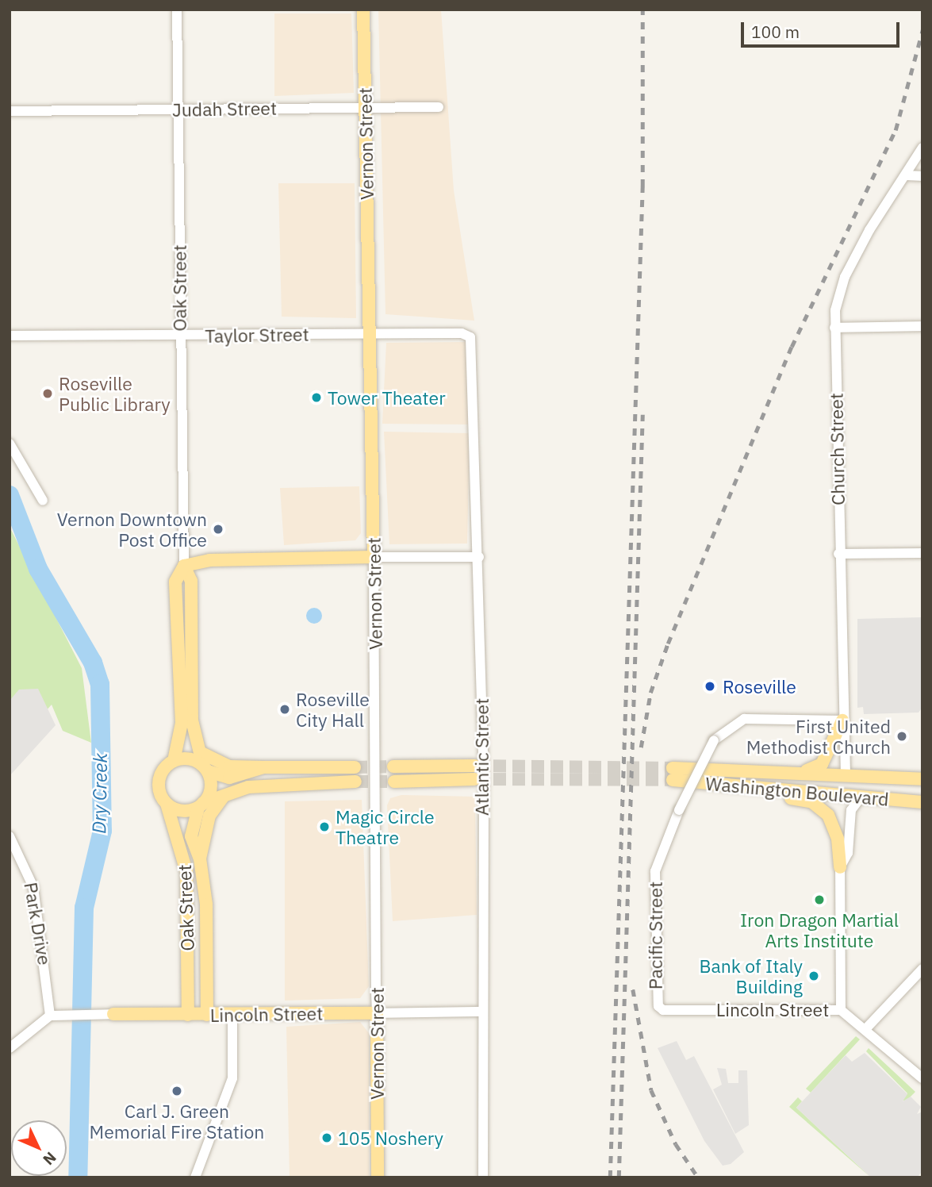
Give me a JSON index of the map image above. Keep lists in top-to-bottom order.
{
  "streets": {
    "main road": [
      "Vernon Street",
      "Oak Street",
      "Washington Boulevard",
      "Lincoln Street"
    ],
    "street": [
      "Judah Street",
      "Taylor Street",
      "Church Street",
      "Atlantic Street",
      "Park Drive",
      "Pacific Street"
    ]
  },
  "crossings": [
    ["Judah Street", "Vernon Street"],
    ["Judah Street", "Oak Street"],
    ["Vernon Street", "Taylor Street"],
    ["Vernon Street", "Lincoln Street"],
    ["Oak Street", "Taylor Street"],
    ["Oak Street", "Lincoln Street"],
    ["Taylor Street", "Atlantic Street"],
    ["Church Street", "Washington Boulevard"],
    ["Church Street", "Pacific Street"],
    ["Atlantic Street", "Lincoln Street"],
    ["Park Drive", "Lincoln Street"],
    ["Pacific Street", "Lincoln Street"]
  ],
  "water": ["Dry Creek"],
  "places": [
    "Roseville Public Library",
    "Tower Theater",
    "Vernon Downtown Post Office",
    "Roseville",
    "Roseville City Hall",
    "First United Methodist Church",
    "Magic Circle Theatre",
    "Iron Dragon Martial Arts Institute",
    "Bank of Italy Building",
    "Carl J. Green Memorial Fire Station",
    "105 Noshery"
  ],
  "scale_bar": "100 m",
  "north": "bottom right"
}
